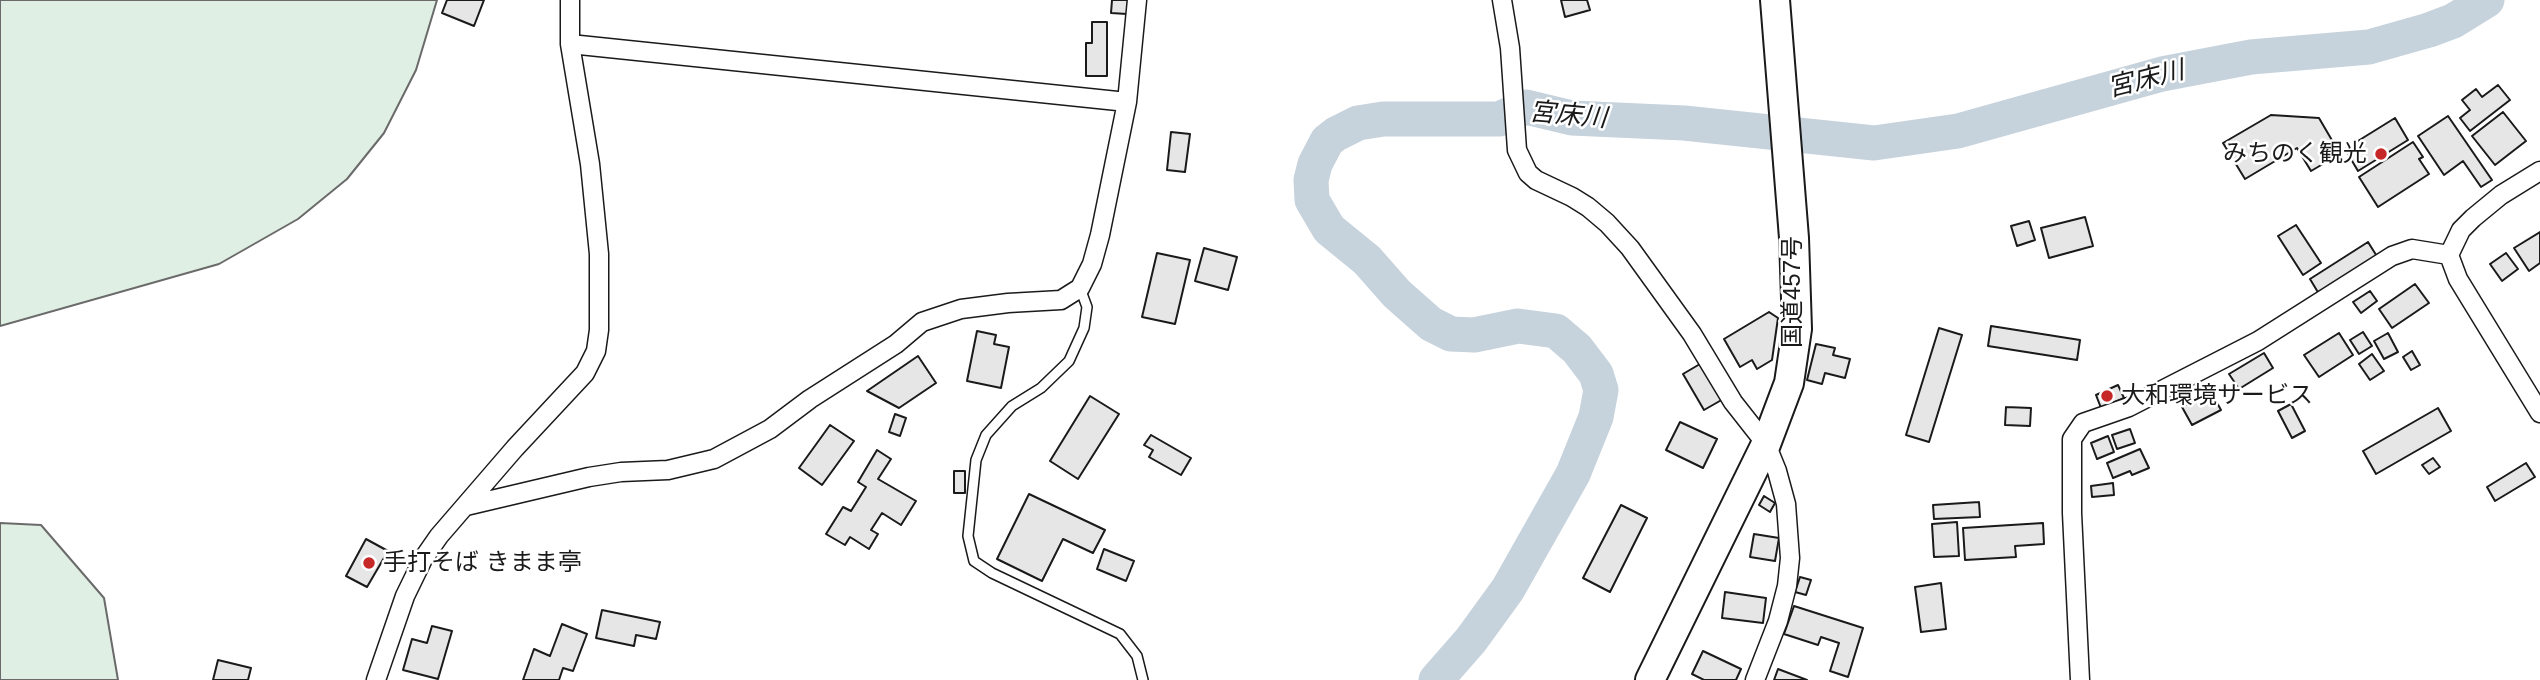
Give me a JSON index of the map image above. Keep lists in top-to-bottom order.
{
  "streets": {
    "highway": ["国道457号"]
  },
  "water": ["宮床川"],
  "places": ["みちのく観光", "大和環境サービス", "手打そば きまま亭"]
}
